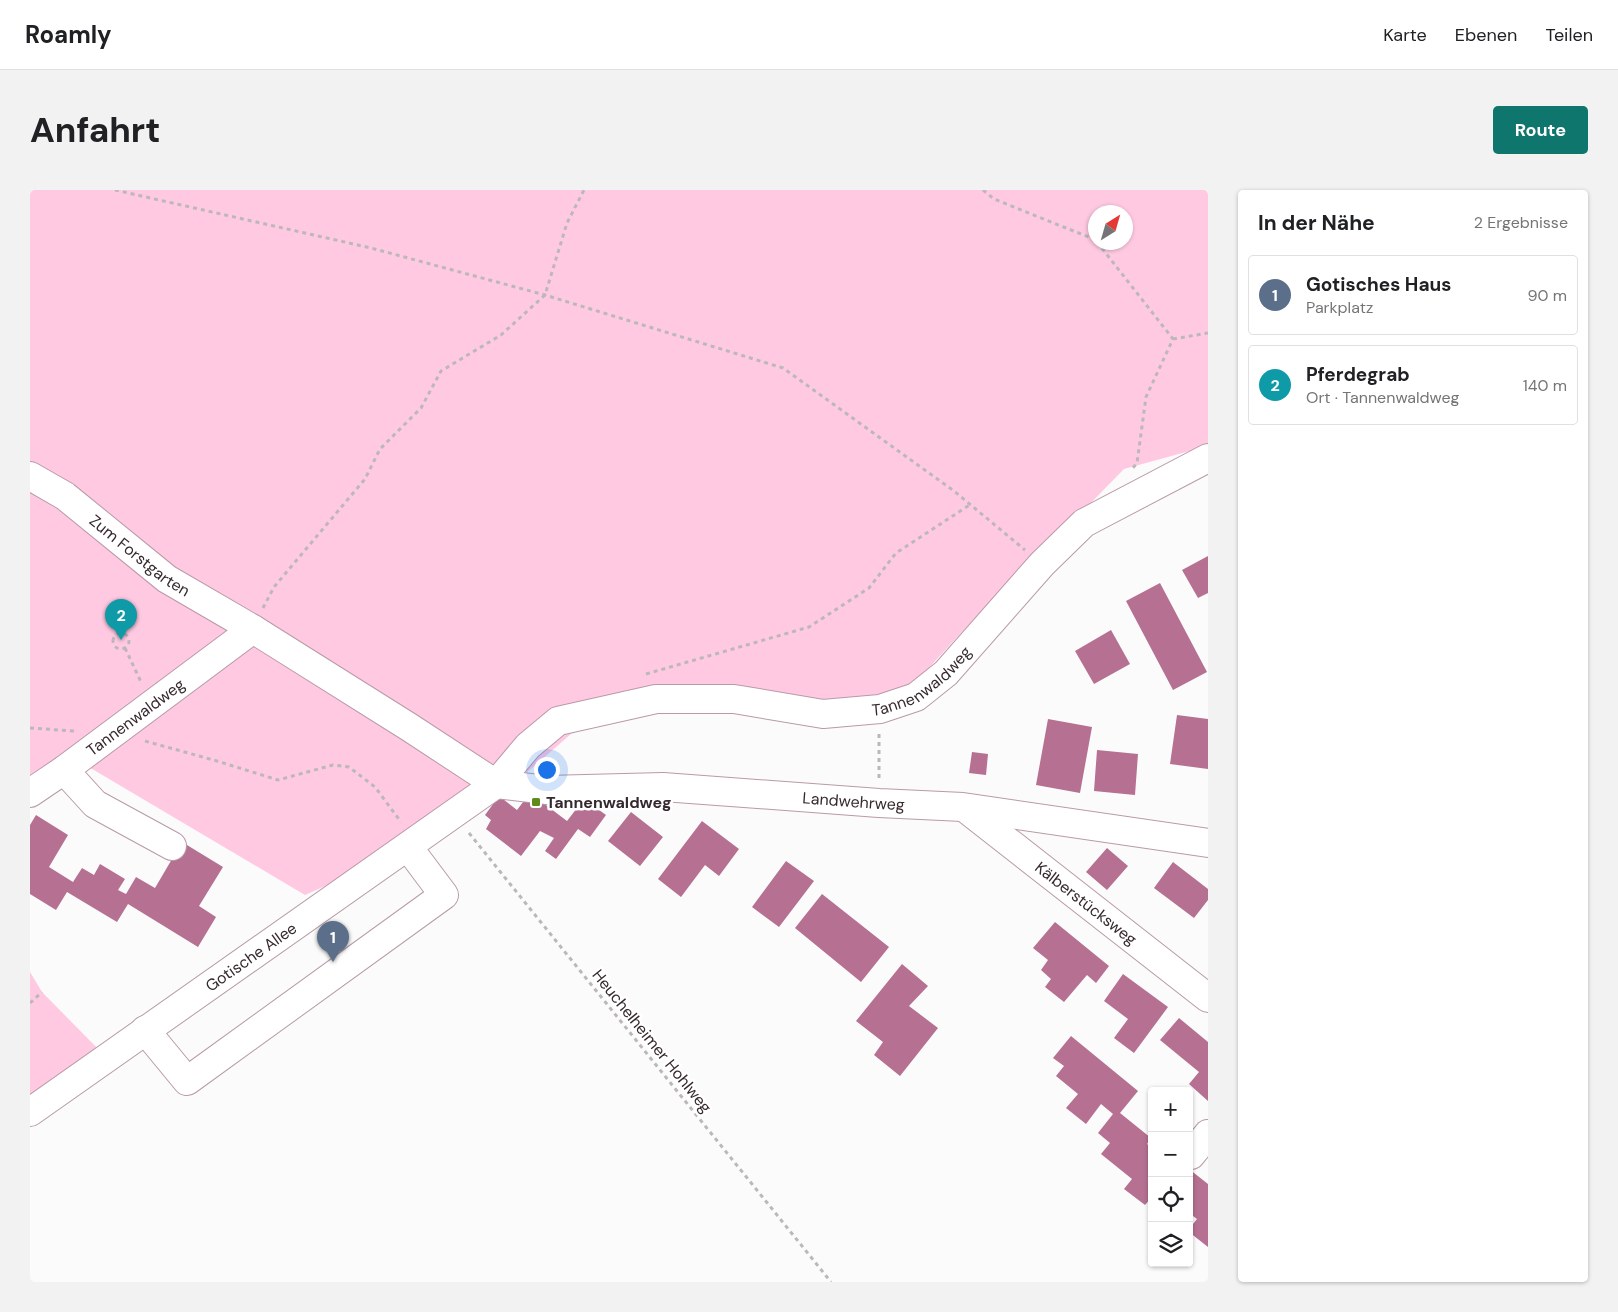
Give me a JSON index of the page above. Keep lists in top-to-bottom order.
{
  "streets": {
    "street": [
      "Zum Forstgarten",
      "Tannenwaldweg",
      "Landwehrweg",
      "Kälberstücksweg",
      "Gotische Allee"
    ],
    "path": ["Heuchelheimer Hohlweg"]
  },
  "crossings": [
    ["Zum Forstgarten", "Tannenwaldweg"],
    ["Tannenwaldweg", "Landwehrweg"],
    ["Tannenwaldweg", "Gotische Allee"],
    ["Landwehrweg", "Kälberstücksweg"],
    ["Landwehrweg", "Gotische Allee"],
    ["Gotische Allee", "Heuchelheimer Hohlweg"]
  ],
  "places": {
    "transit": ["Tannenwaldweg"]
  },
  "north": "top right",
  "page": {
    "header": "Roamly",
    "nav": ["Karte", "Ebenen", "Teilen"],
    "buttons": "Route",
    "title": "Anfahrt",
    "heading": ["In der Nähe", "2 Ergebnisse"],
    "list": [
      {
        "mark": "1",
        "name": "Gotisches Haus",
        "note": "Parkplatz",
        "value": "90 m"
      },
      {
        "mark": "2",
        "name": "Pferdegrab",
        "note": "Ort · Tannenwaldweg",
        "value": "140 m"
      }
    ],
    "pins": ["2", "1"],
    "map_buttons": ["+", "−"]
  }
}
